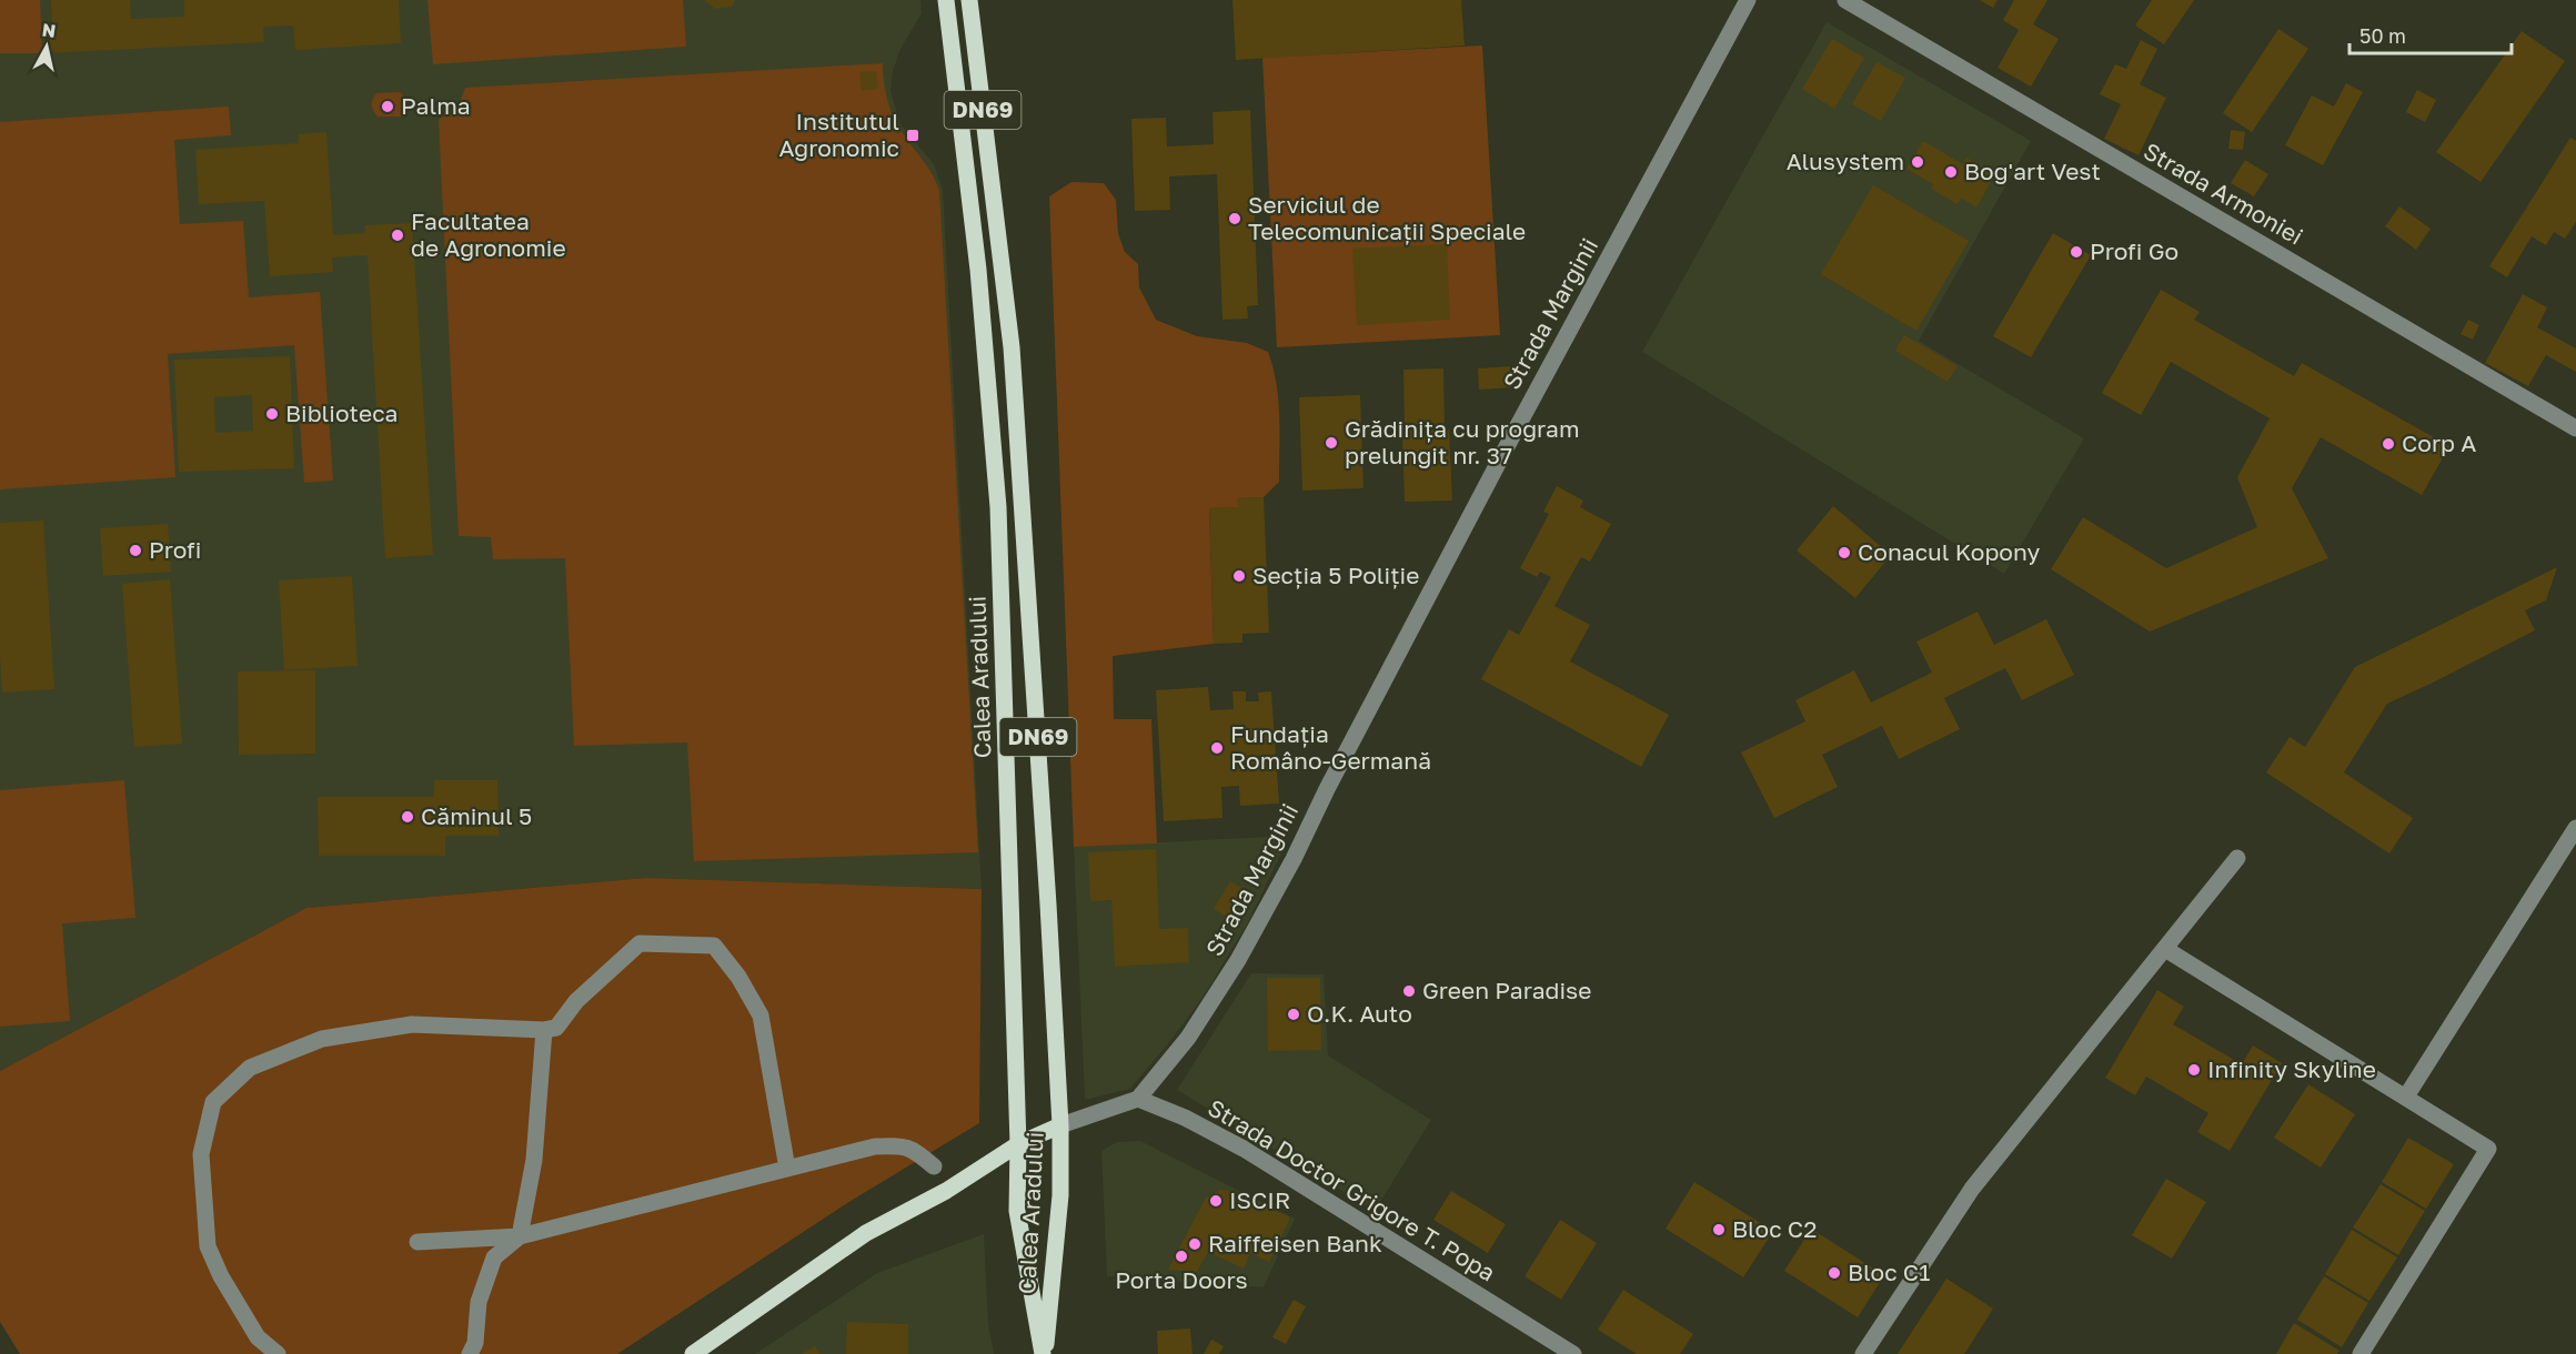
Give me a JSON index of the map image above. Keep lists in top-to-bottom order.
{
  "streets": {
    "main road": ["DN69", "Calea Aradului"],
    "street": ["Strada Armoniei", "Strada Marginii", "Strada Doctor Grigore T. Popa"]
  },
  "crossings": [
    ["Strada Marginii", "Strada Doctor Grigore T. Popa"]
  ],
  "places": {
    "other": [
      "Palma",
      "Alusystem",
      "Bog'art Vest",
      "Serviciul de Telecomunicații Speciale",
      "Facultatea de Agronomie",
      "Profi Go",
      "Biblioteca",
      "Grădinița cu program prelungit nr. 37",
      "Corp A",
      "Profi",
      "Conacul Kopony",
      "Secția 5 Poliție",
      "Fundația Româno-Germană",
      "Căminul 5",
      "Green Paradise",
      "O.K. Auto",
      "Infinity Skyline",
      "ISCIR",
      "Bloc C2",
      "Raiffeisen Bank",
      "Porta Doors",
      "Bloc C1"
    ],
    "transit": ["Institutul Agronomic"]
  },
  "scale_bar": "50 m",
  "north": "top"
}
